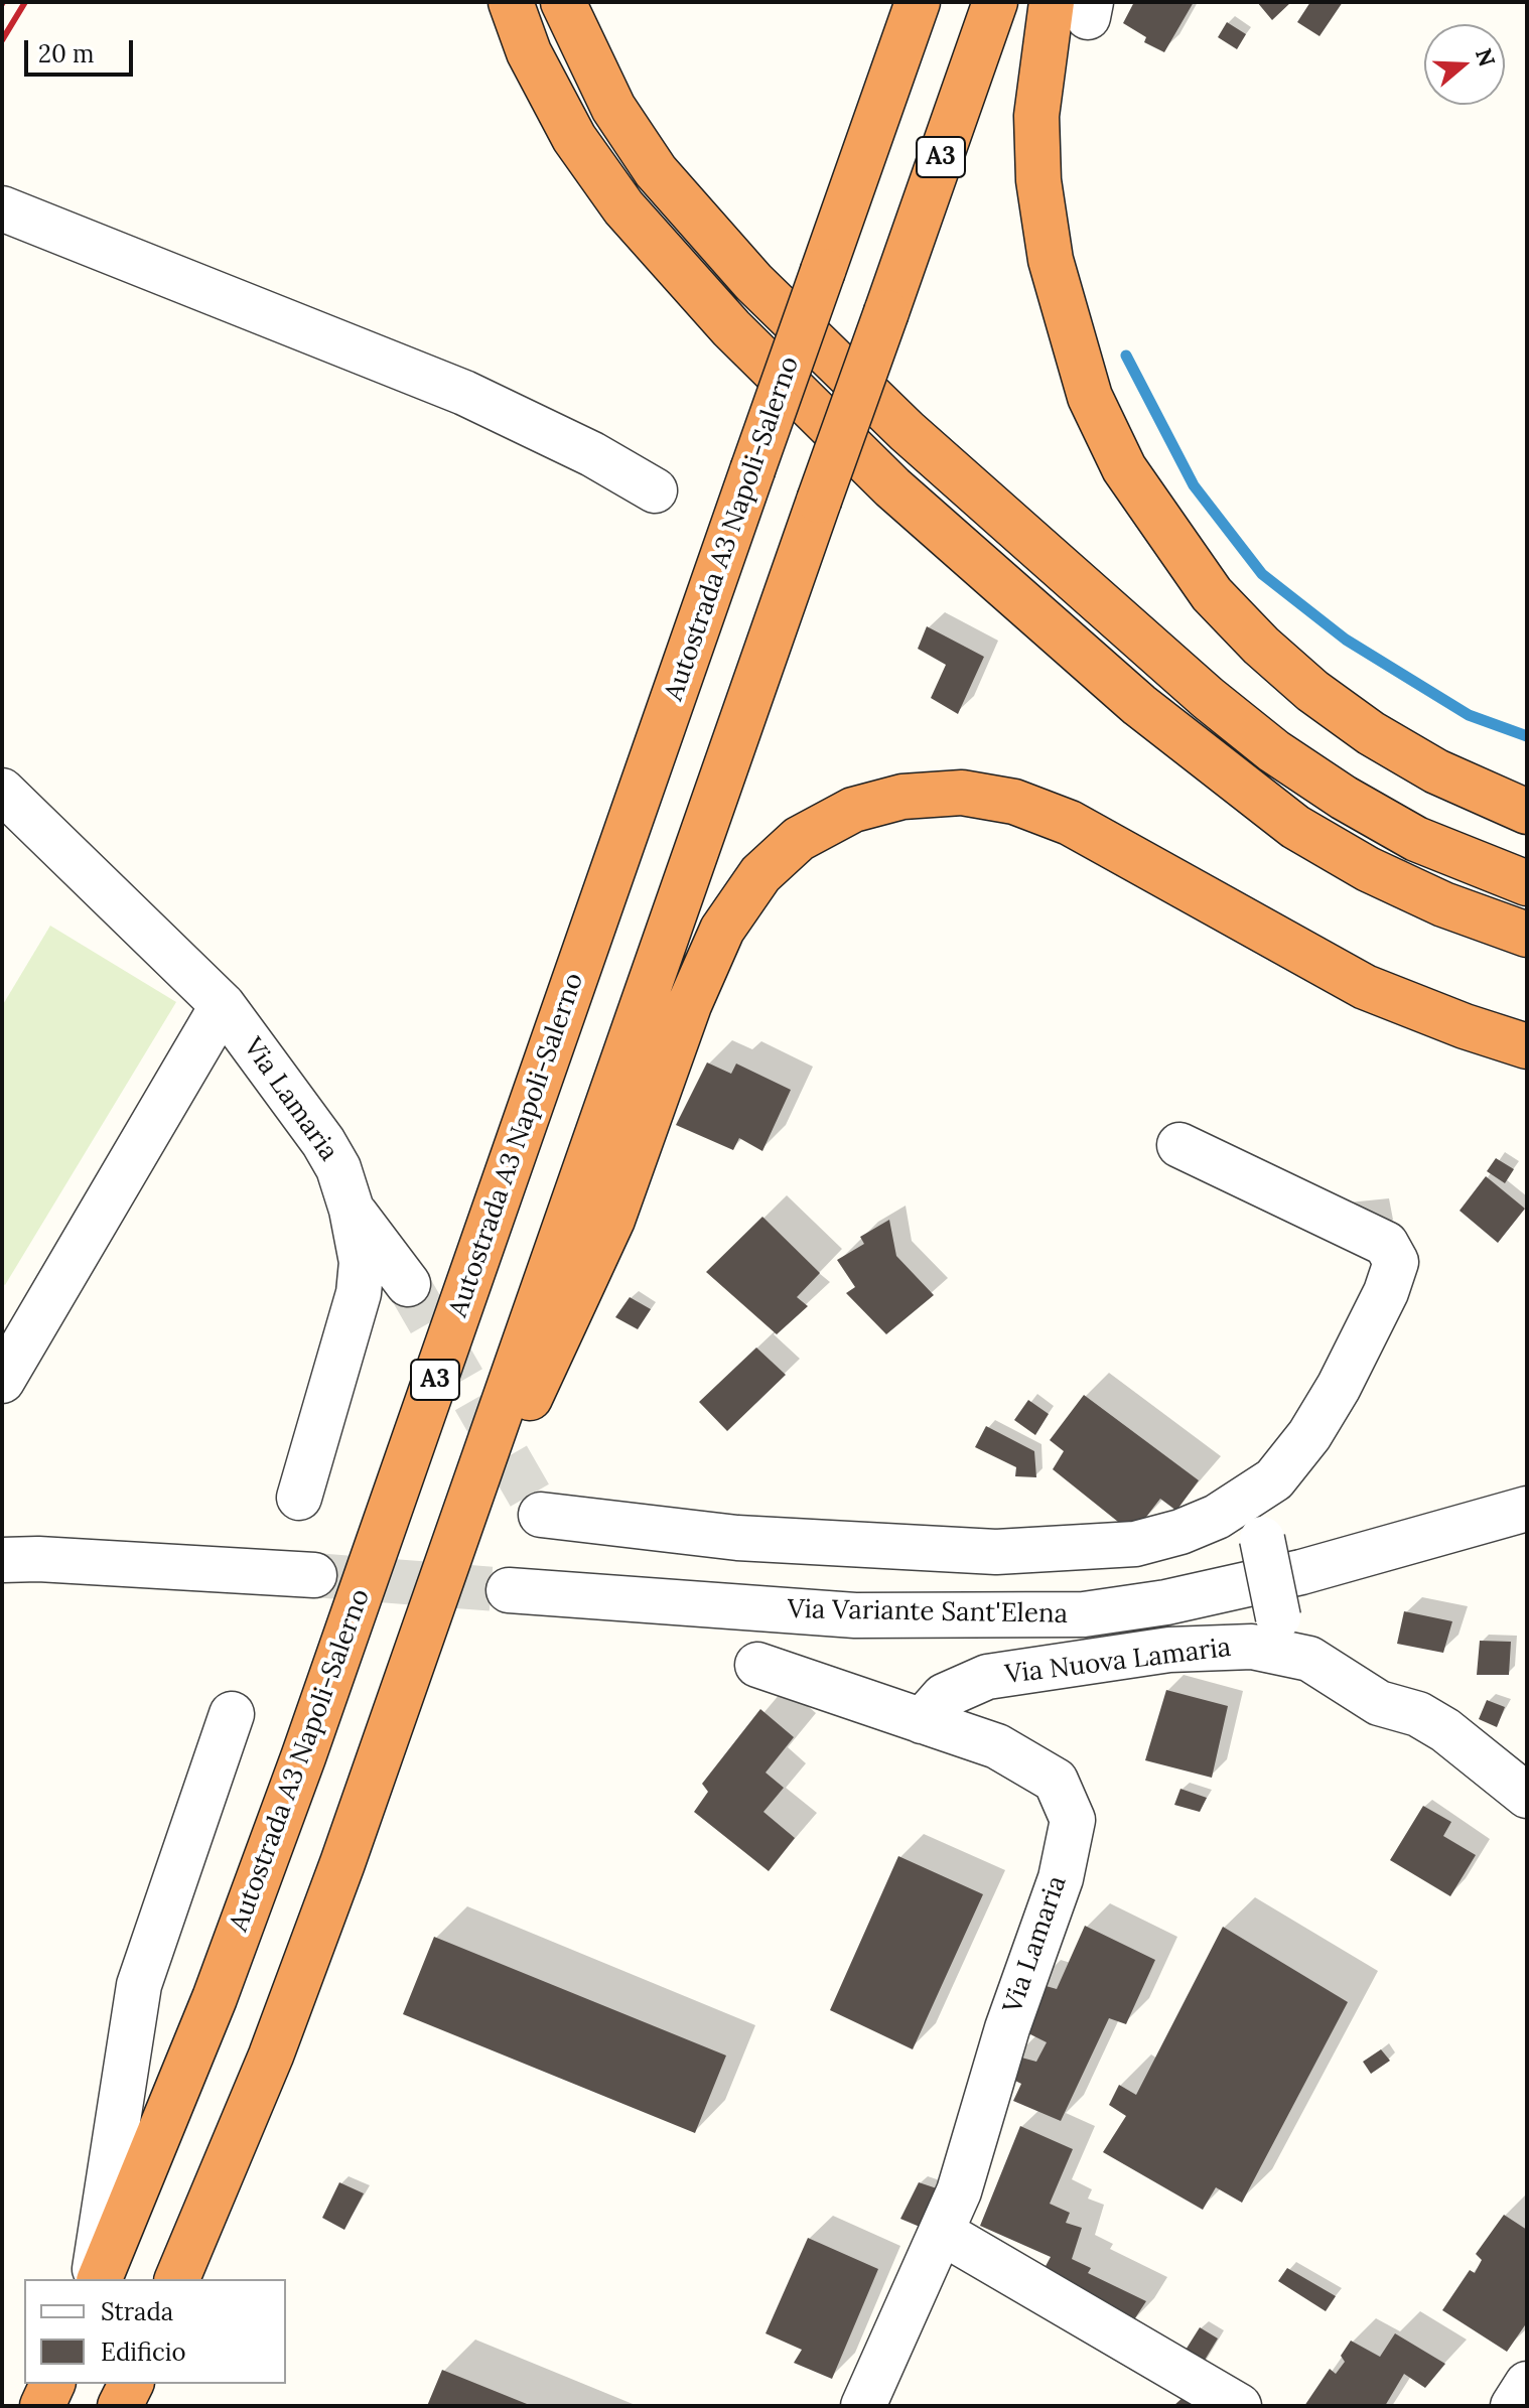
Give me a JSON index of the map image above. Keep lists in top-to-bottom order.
{
  "streets": {
    "highway": ["A3", "Autostrada A3 Napoli-Salerno"],
    "street": ["Via Lamaria", "Via Variante Sant'Elena", "Via Nuova Lamaria"]
  },
  "crossings": [
    ["Via Lamaria", "Via Nuova Lamaria"]
  ],
  "legend": ["Strada", "Edificio"],
  "scale_bar": "20 m",
  "north": "right"
}
